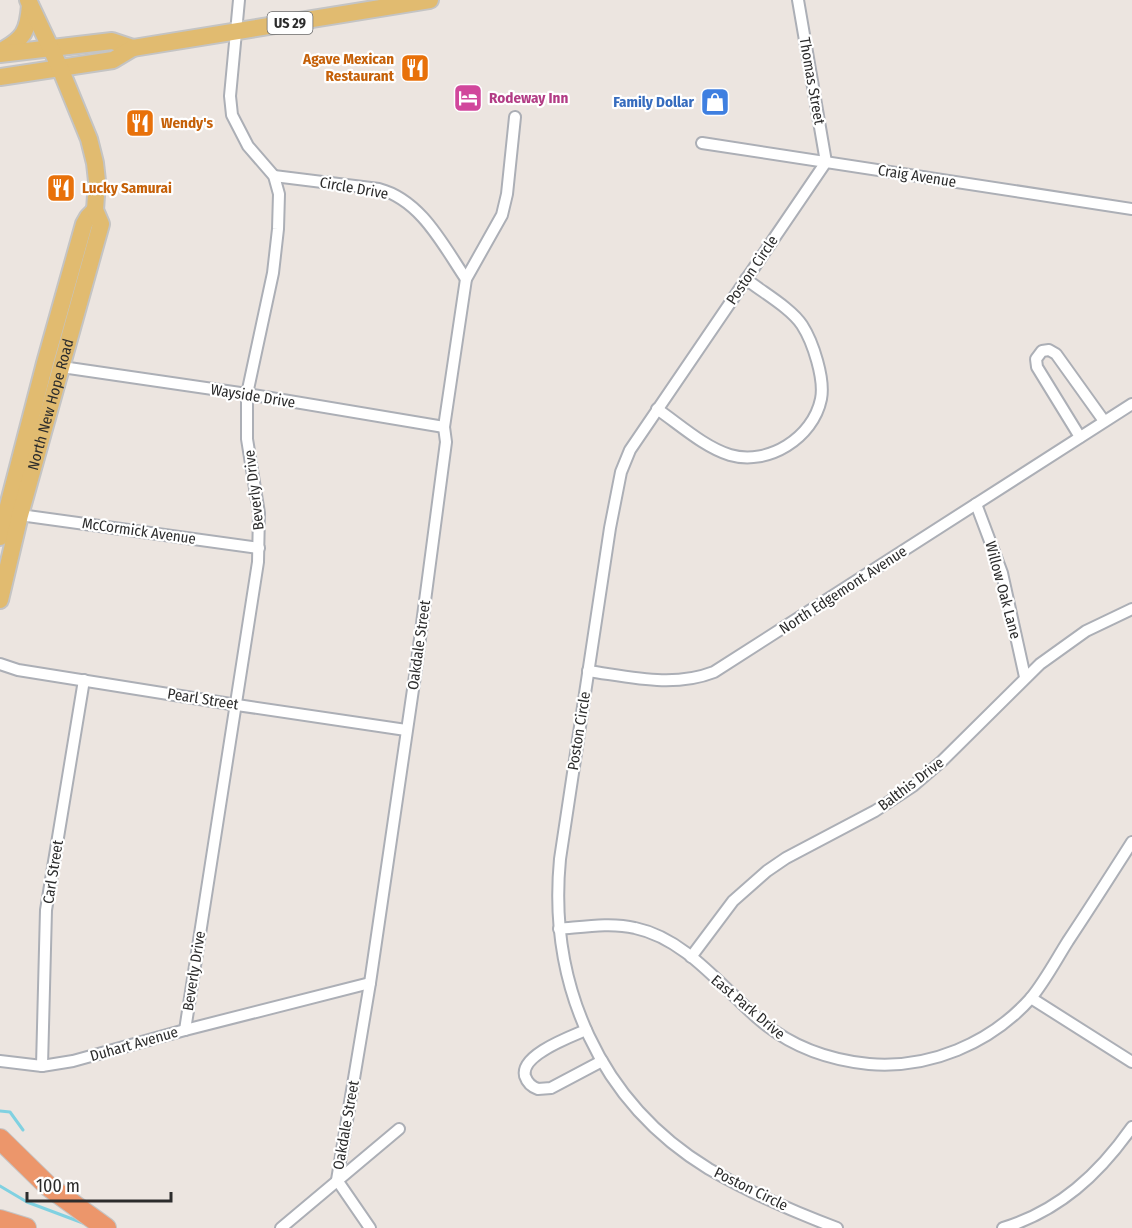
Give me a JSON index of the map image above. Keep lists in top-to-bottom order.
{
  "streets": {
    "main road": ["US 29", "North New Hope Road"],
    "street": [
      "Thomas Street",
      "Craig Avenue",
      "Circle Drive",
      "Poston Circle",
      "Wayside Drive",
      "Beverly Drive",
      "McCormick Avenue",
      "North Edgemont Avenue",
      "Willow Oak Lane",
      "Oakdale Street",
      "Pearl Street",
      "Balthis Drive",
      "Carl Street",
      "East Park Drive",
      "Duhart Avenue"
    ]
  },
  "crossings": [
    ["US 29", "North New Hope Road"],
    ["Thomas Street", "Craig Avenue"],
    ["Thomas Street", "Poston Circle"],
    ["Craig Avenue", "Poston Circle"],
    ["Circle Drive", "Beverly Drive"],
    ["Circle Drive", "Oakdale Street"],
    ["Poston Circle", "North Edgemont Avenue"],
    ["Poston Circle", "East Park Drive"],
    ["Wayside Drive", "North New Hope Road"],
    ["Wayside Drive", "Beverly Drive"],
    ["Wayside Drive", "Oakdale Street"],
    ["North New Hope Road", "McCormick Avenue"],
    ["Beverly Drive", "McCormick Avenue"],
    ["Beverly Drive", "Pearl Street"],
    ["Beverly Drive", "Duhart Avenue"],
    ["North Edgemont Avenue", "Willow Oak Lane"],
    ["Willow Oak Lane", "Balthis Drive"],
    ["Oakdale Street", "Pearl Street"],
    ["Oakdale Street", "Duhart Avenue"],
    ["Pearl Street", "Carl Street"],
    ["Balthis Drive", "East Park Drive"],
    ["Carl Street", "Duhart Avenue"]
  ],
  "places": {
    "restaurant": ["Agave Mexican Restaurant", "Wendy's", "Lucky Samurai"],
    "hotel": ["Rodeway Inn"],
    "shop": ["Family Dollar"]
  },
  "scale_bar": "100 m"
}
